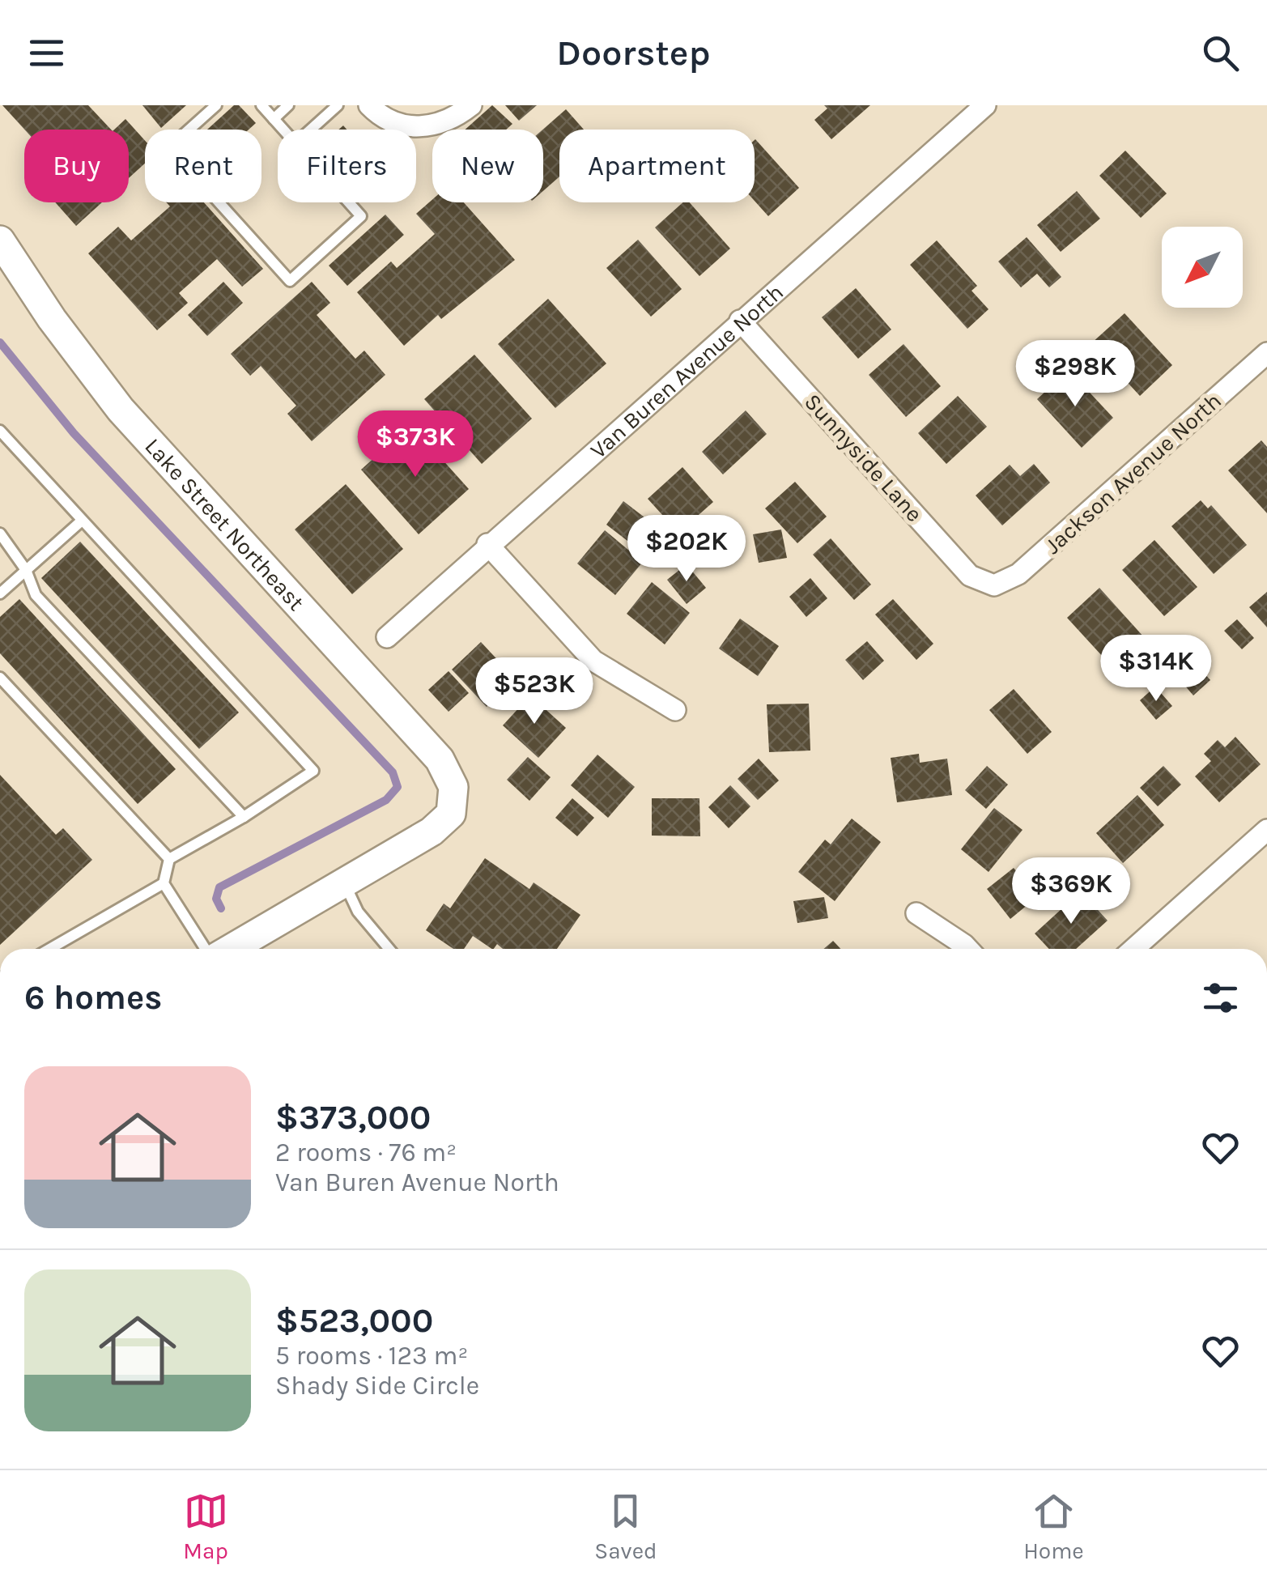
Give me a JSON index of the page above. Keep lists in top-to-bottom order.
{
  "streets": {
    "street": [
      "Van Buren Avenue North",
      "Sunnyside Lane",
      "Jackson Avenue North",
      "Lake Street Northeast"
    ]
  },
  "crossings": [
    ["Van Buren Avenue North", "Sunnyside Lane"],
    ["Sunnyside Lane", "Jackson Avenue North"]
  ],
  "north": "bottom left",
  "page": {
    "header": "Doorstep",
    "chip": [
      "Buy",
      "Rent",
      "Filters",
      "New",
      "Apartment"
    ],
    "price": [
      "$298K",
      "$373K",
      "$202K",
      "$314K",
      "$523K",
      "$369K"
    ],
    "heading": "6 homes",
    "list": [
      {
        "name": "$373,000",
        "note": "2 rooms · 76 m² · Van Buren Avenue North"
      },
      {
        "name": "$523,000",
        "note": "5 rooms · 123 m² · Shady Side Circle"
      }
    ],
    "tabs": ["Map", "Saved", "Home"]
  }
}
